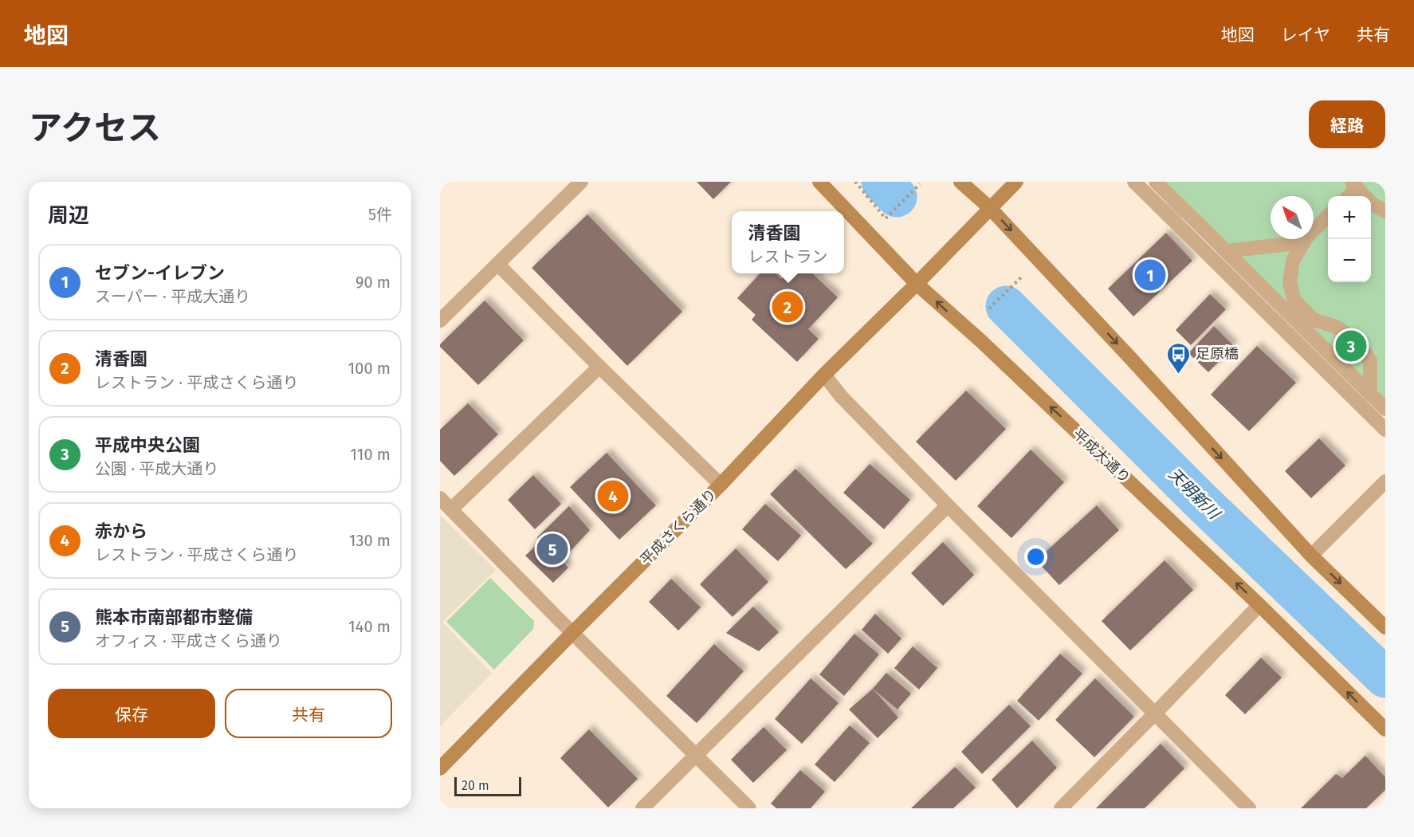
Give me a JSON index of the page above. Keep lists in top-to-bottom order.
{
  "streets": {
    "street": ["平成大通り", "平成さくら通り"]
  },
  "crossings": [
    ["平成大通り", "平成さくら通り"]
  ],
  "water": ["天明新川"],
  "places": {
    "bus stop": ["足原橋"]
  },
  "scale_bar": "20 m",
  "north": "top left",
  "page": {
    "header": "地図",
    "nav": ["地図", "レイヤ", "共有"],
    "title": "アクセス",
    "buttons": [
      "経路",
      ["保存", "共有"]
    ],
    "heading": ["周辺", "5件"],
    "map_buttons": ["+", "−"],
    "popup": ["清香園", "レストラン"],
    "list": [
      {
        "mark": "1",
        "name": "セブン-イレブン",
        "note": "スーパー · 平成大通り",
        "value": "90 m"
      },
      {
        "mark": "2",
        "name": "清香園",
        "note": "レストラン · 平成さくら通り",
        "value": "100 m"
      },
      {
        "mark": "3",
        "name": "平成中央公園",
        "note": "公園 · 平成大通り",
        "value": "110 m"
      },
      {
        "mark": "4",
        "name": "赤から",
        "note": "レストラン · 平成さくら通り",
        "value": "130 m"
      },
      {
        "mark": "5",
        "name": "熊本市南部都市整備",
        "note": "オフィス · 平成さくら通り",
        "value": "140 m"
      }
    ],
    "pins": [
      "1",
      "2",
      "3",
      "4",
      "5"
    ],
    "scale": "20 m"
  }
}
